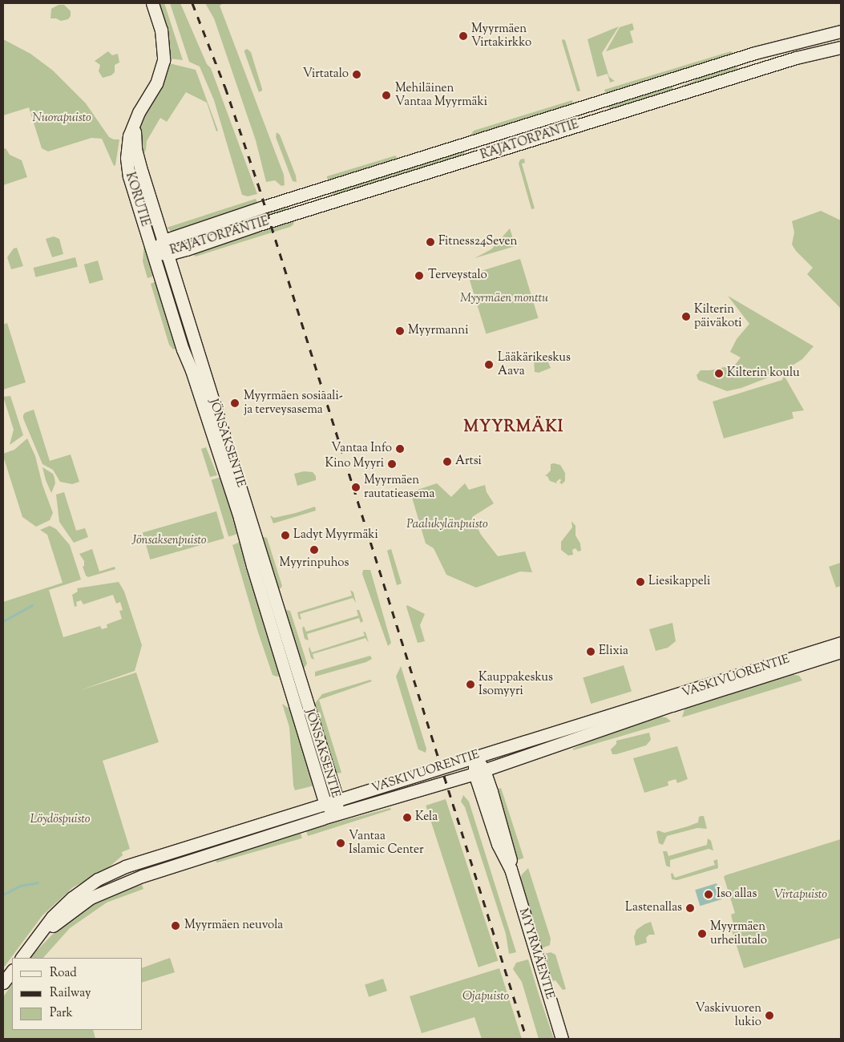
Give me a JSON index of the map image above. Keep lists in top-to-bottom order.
{
  "streets": {
    "main road": [
      "RAJATORPANTIE",
      "KORUTIE",
      "JÖNSAKSENTIE",
      "VASKIVUORENTIE",
      "MYYRMÄENTIE"
    ]
  },
  "crossings": [
    ["RAJATORPANTIE", "KORUTIE"],
    ["RAJATORPANTIE", "JÖNSAKSENTIE"],
    ["KORUTIE", "JÖNSAKSENTIE"],
    ["JÖNSAKSENTIE", "VASKIVUORENTIE"],
    ["VASKIVUORENTIE", "MYYRMÄENTIE"]
  ],
  "districts": ["MYYRMÄKI"],
  "parks": [
    "Nuorapuisto",
    "Myyrmäen monttu",
    "Paalukylänpuisto",
    "Jönsaksenpuisto",
    "Löydöspuisto",
    "Virtapuisto",
    "Ojapuisto"
  ],
  "places": [
    "Myyrmäen Virtakirkko",
    "Virtatalo",
    "Mehiläinen Vantaa Myyrmäki",
    "Fitness24Seven",
    "Terveystalo",
    "Kilterin päiväkoti",
    "Myyrmanni",
    "Lääkärikeskus Aava",
    "Kilterin koulu",
    "Myyrmäen sosiaali- ja terveysasema",
    "Vantaa Info",
    "Artsi",
    "Kino Myyri",
    "Myyrmäen rautatieasema",
    "Ladyt Myyrmäki",
    "Myyrinpuhos",
    "Liesikappeli",
    "Elixia",
    "Kauppakeskus Isomyyri",
    "Kela",
    "Vantaa Islamic Center",
    "Iso allas",
    "Lastenallas",
    "Myyrmäen neuvola",
    "Myyrmäen urheilutalo",
    "Vaskivuoren lukio"
  ],
  "legend": ["Road", "Railway", "Park"]
}
